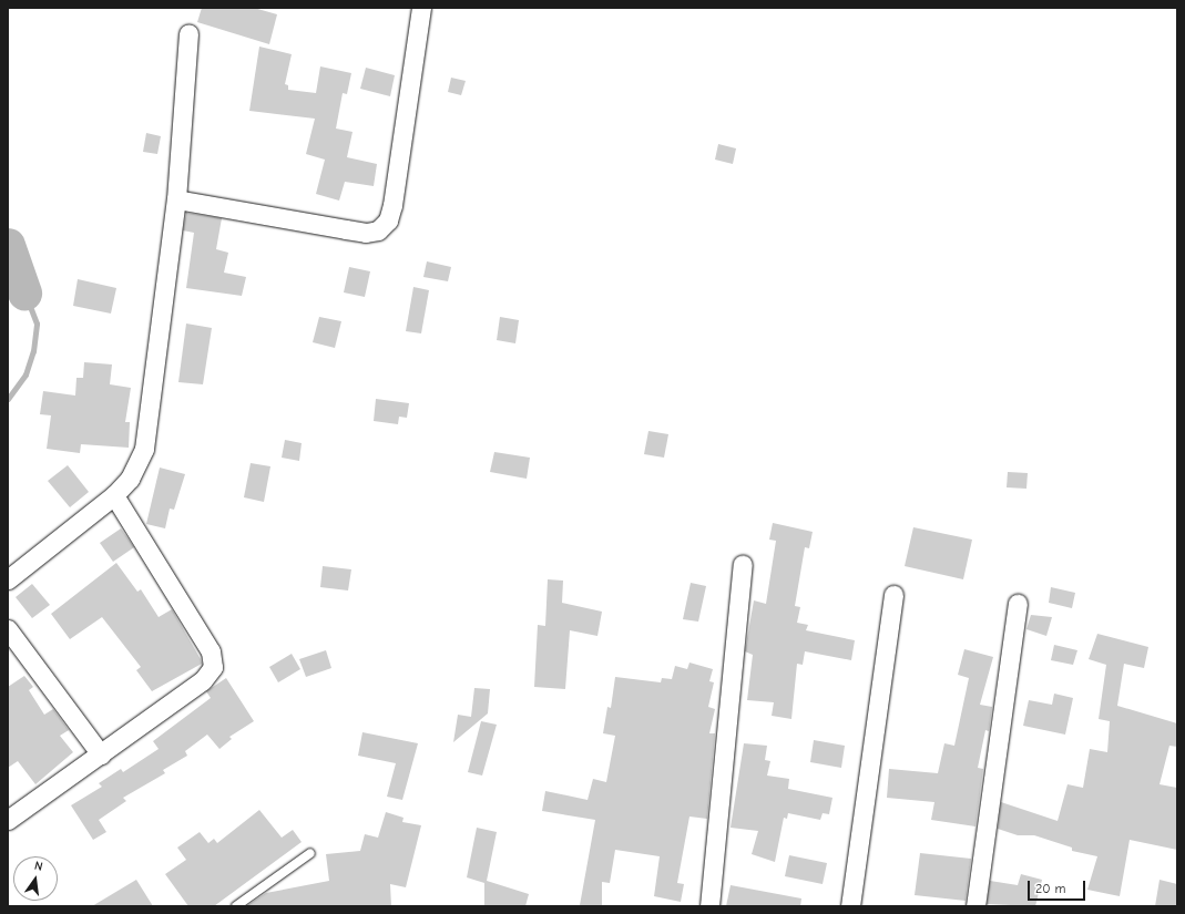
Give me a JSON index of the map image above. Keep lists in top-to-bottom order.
{
  "scale_bar": "20 m",
  "north": "top"
}
